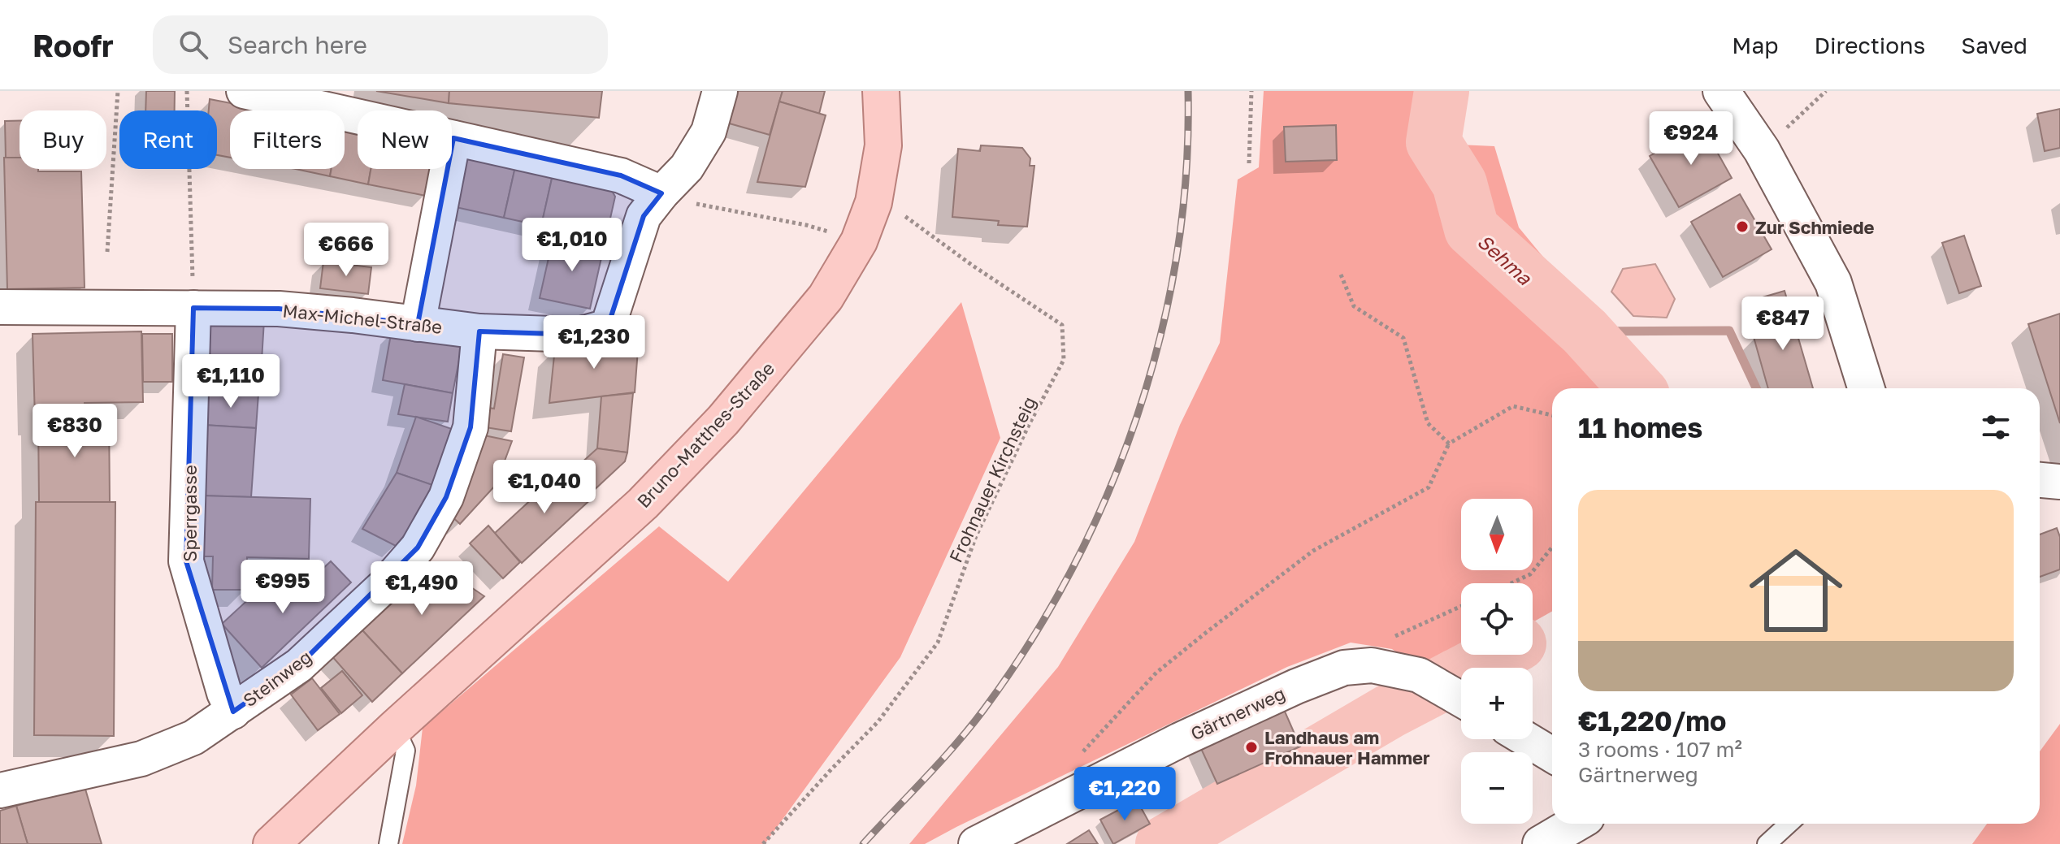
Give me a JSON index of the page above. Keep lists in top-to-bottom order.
{
  "streets": {
    "main road": ["Bruno-Matthes-Straße"],
    "street": [
      "Max-Michel-Straße",
      "Sperrgasse",
      "Steinweg",
      "Gärtnerweg"
    ],
    "path": ["Frohnauer Kirchsteig"]
  },
  "crossings": [
    ["Max-Michel-Straße", "Sperrgasse"],
    ["Max-Michel-Straße", "Steinweg"],
    ["Bruno-Matthes-Straße", "Frohnauer Kirchsteig"],
    ["Sperrgasse", "Steinweg"]
  ],
  "water": ["Sehma"],
  "places": ["Zur Schmiede", "Landhaus am Frohnauer Hammer"],
  "north": "bottom",
  "page": {
    "header": "Roofr",
    "search": "Search here",
    "nav": ["Map", "Directions", "Saved"],
    "chip": [
      "Buy",
      "Rent",
      "Filters",
      "New"
    ],
    "price": [
      "€924",
      "€1,010",
      "€666",
      "€847",
      "€1,230",
      "€1,110",
      "€830",
      "€1,040",
      "€995",
      "€1,490",
      "€1,220"
    ],
    "heading": "11 homes",
    "list": [
      {
        "name": "€1,220/mo",
        "note": "3 rooms · 107 m² · Gärtnerweg"
      }
    ],
    "map_buttons": ["+", "−"]
  }
}
